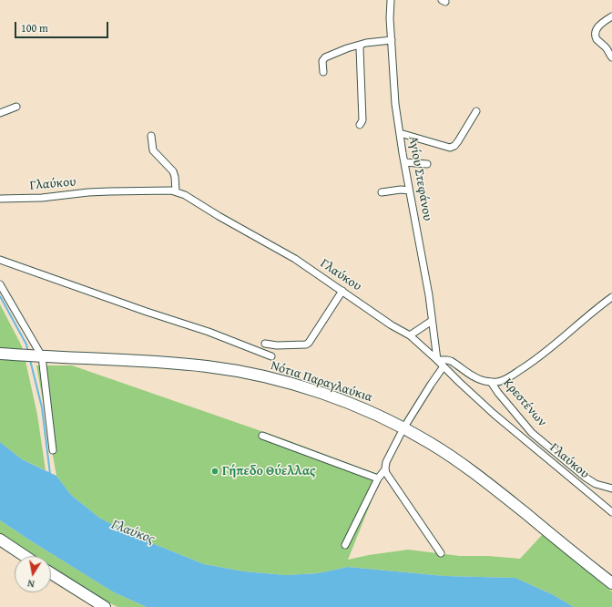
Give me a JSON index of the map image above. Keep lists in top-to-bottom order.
{
  "streets": {
    "main road": ["Νότια Παραγλαύκια"],
    "street": ["Αγίου Στεφάνου", "Γλαύκου", "Κρεστένων"]
  },
  "crossings": [
    ["Αγίου Στεφάνου", "Γλαύκου"]
  ],
  "water": ["Γλαύκος"],
  "places": ["Γήπεδο Θύελλας"],
  "scale_bar": "100 m",
  "north": "bottom"
}
